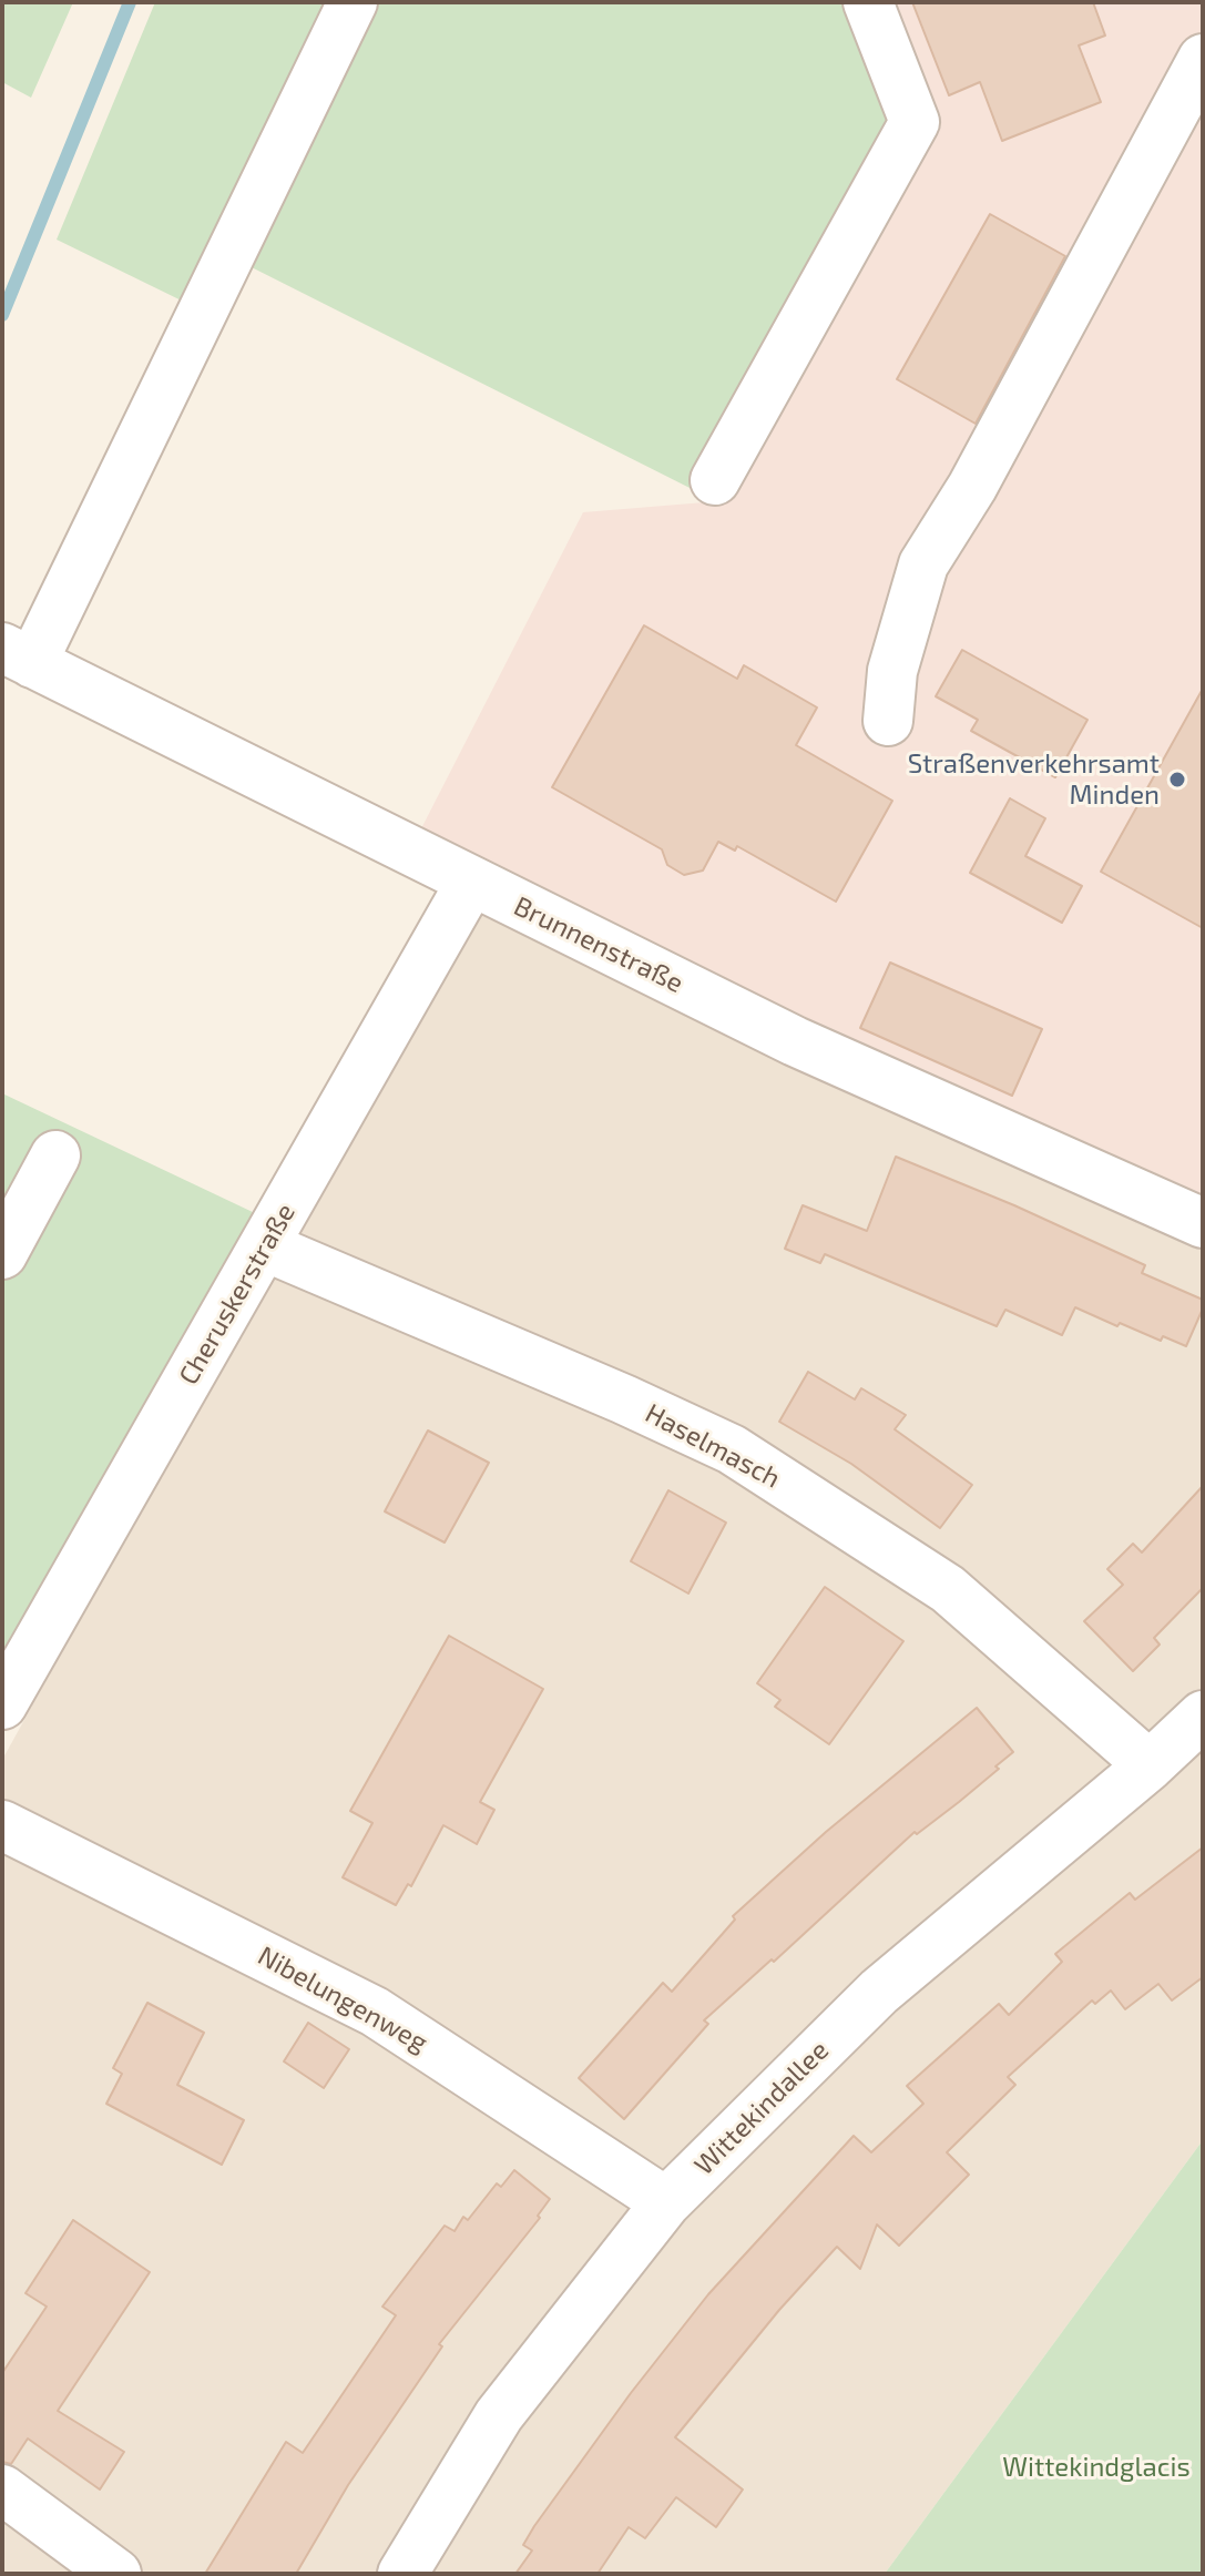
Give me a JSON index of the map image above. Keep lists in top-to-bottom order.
{
  "streets": {
    "street": [
      "Brunnenstraße",
      "Cheruskerstraße",
      "Haselmasch",
      "Nibelungenweg",
      "Wittekindallee"
    ]
  },
  "crossings": [
    ["Brunnenstraße", "Cheruskerstraße"],
    ["Cheruskerstraße", "Haselmasch"],
    ["Haselmasch", "Wittekindallee"],
    ["Nibelungenweg", "Wittekindallee"]
  ],
  "parks": ["Wittekindglacis"],
  "places": ["Straßenverkehrsamt Minden"]
}
